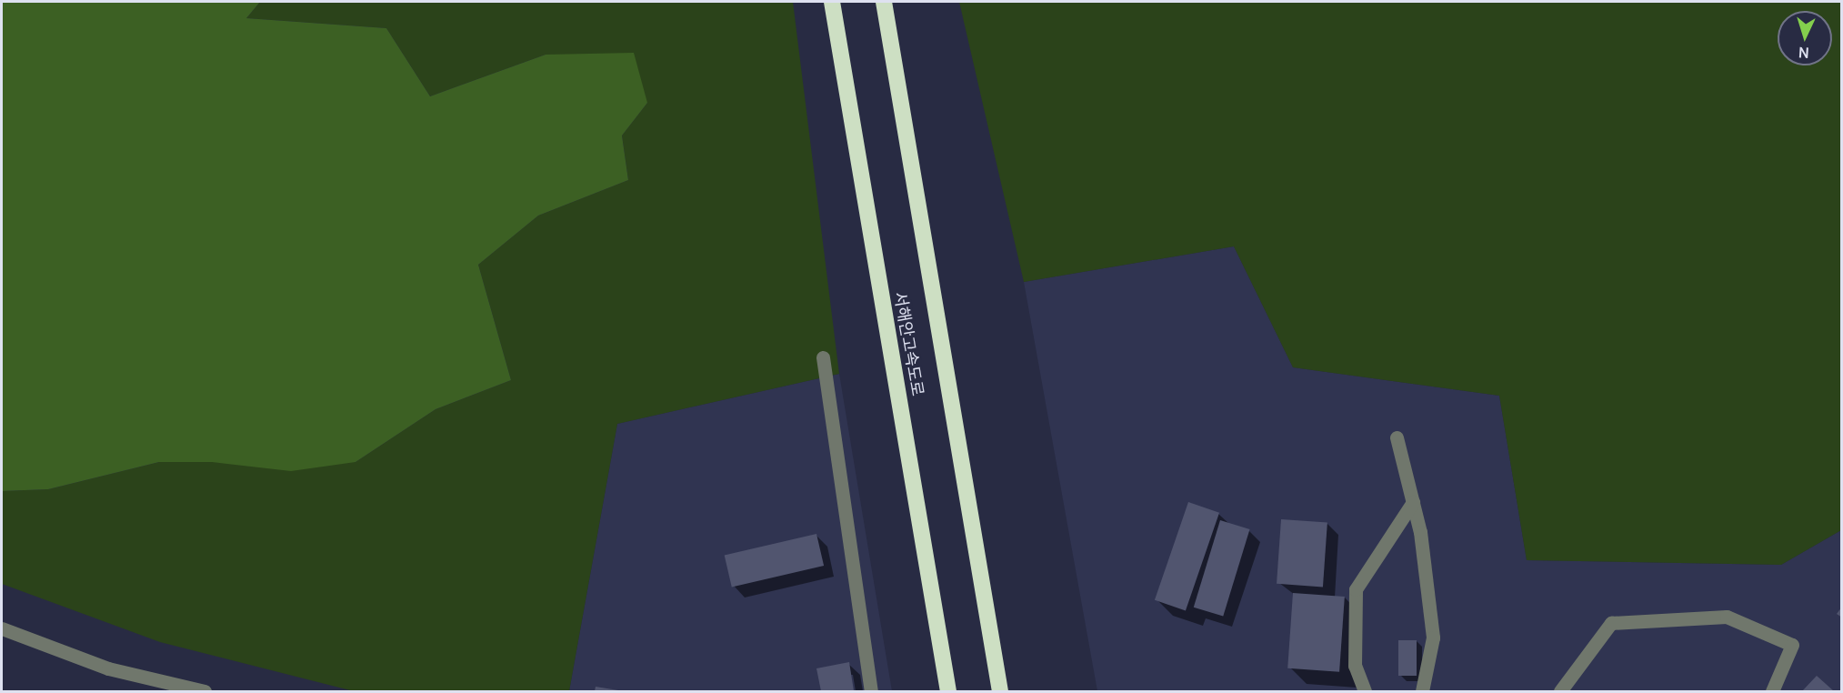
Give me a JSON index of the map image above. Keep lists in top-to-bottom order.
{
  "streets": {
    "highway": ["서해안고속도로"]
  },
  "north": "bottom"
}
